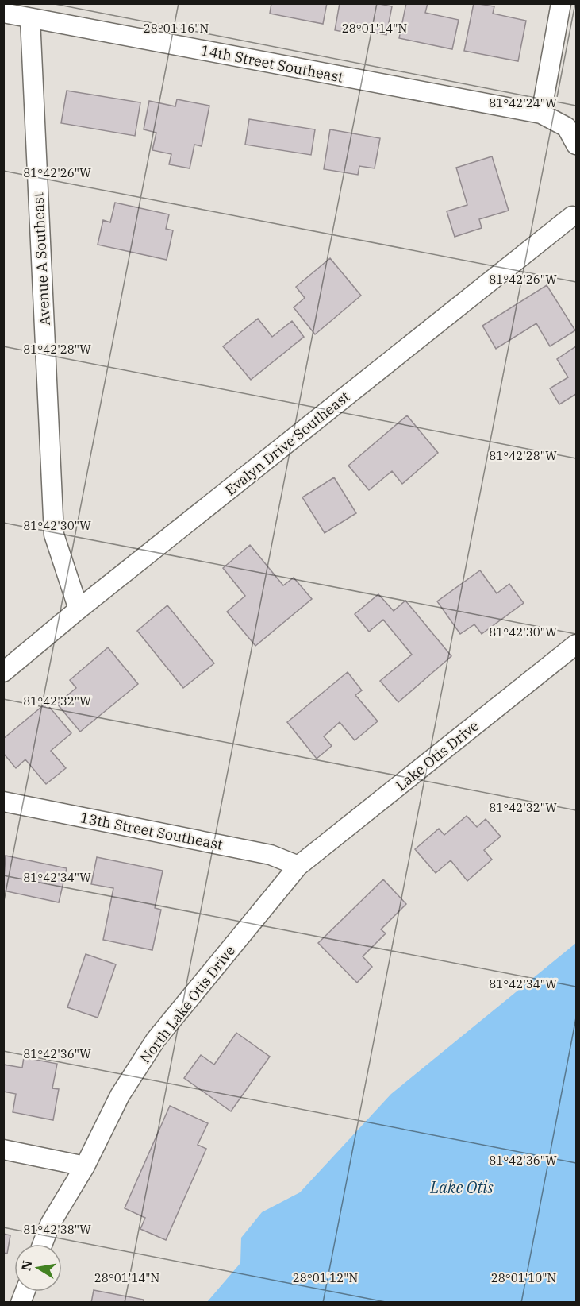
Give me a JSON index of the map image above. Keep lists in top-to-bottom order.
{
  "streets": {
    "street": [
      "14th Street Southeast",
      "Avenue A Southeast",
      "Evalyn Drive Southeast",
      "Lake Otis Drive",
      "13th Street Southeast",
      "North Lake Otis Drive"
    ]
  },
  "crossings": [
    ["14th Street Southeast", "Avenue A Southeast"],
    ["Avenue A Southeast", "Evalyn Drive Southeast"],
    ["Lake Otis Drive", "13th Street Southeast"],
    ["Lake Otis Drive", "North Lake Otis Drive"],
    ["13th Street Southeast", "North Lake Otis Drive"]
  ],
  "water": ["Lake Otis"],
  "north": "left",
  "coordinates": [
    "28°01'16\"N",
    "28°01'14\"N",
    "81°42'24\"W",
    "81°42'26\"W",
    "81°42'28\"W",
    "81°42'30\"W",
    "81°42'32\"W",
    "81°42'34\"W",
    "81°42'36\"W",
    "81°42'38\"W",
    "28°01'12\"N",
    "28°01'10\"N"
  ]
}
